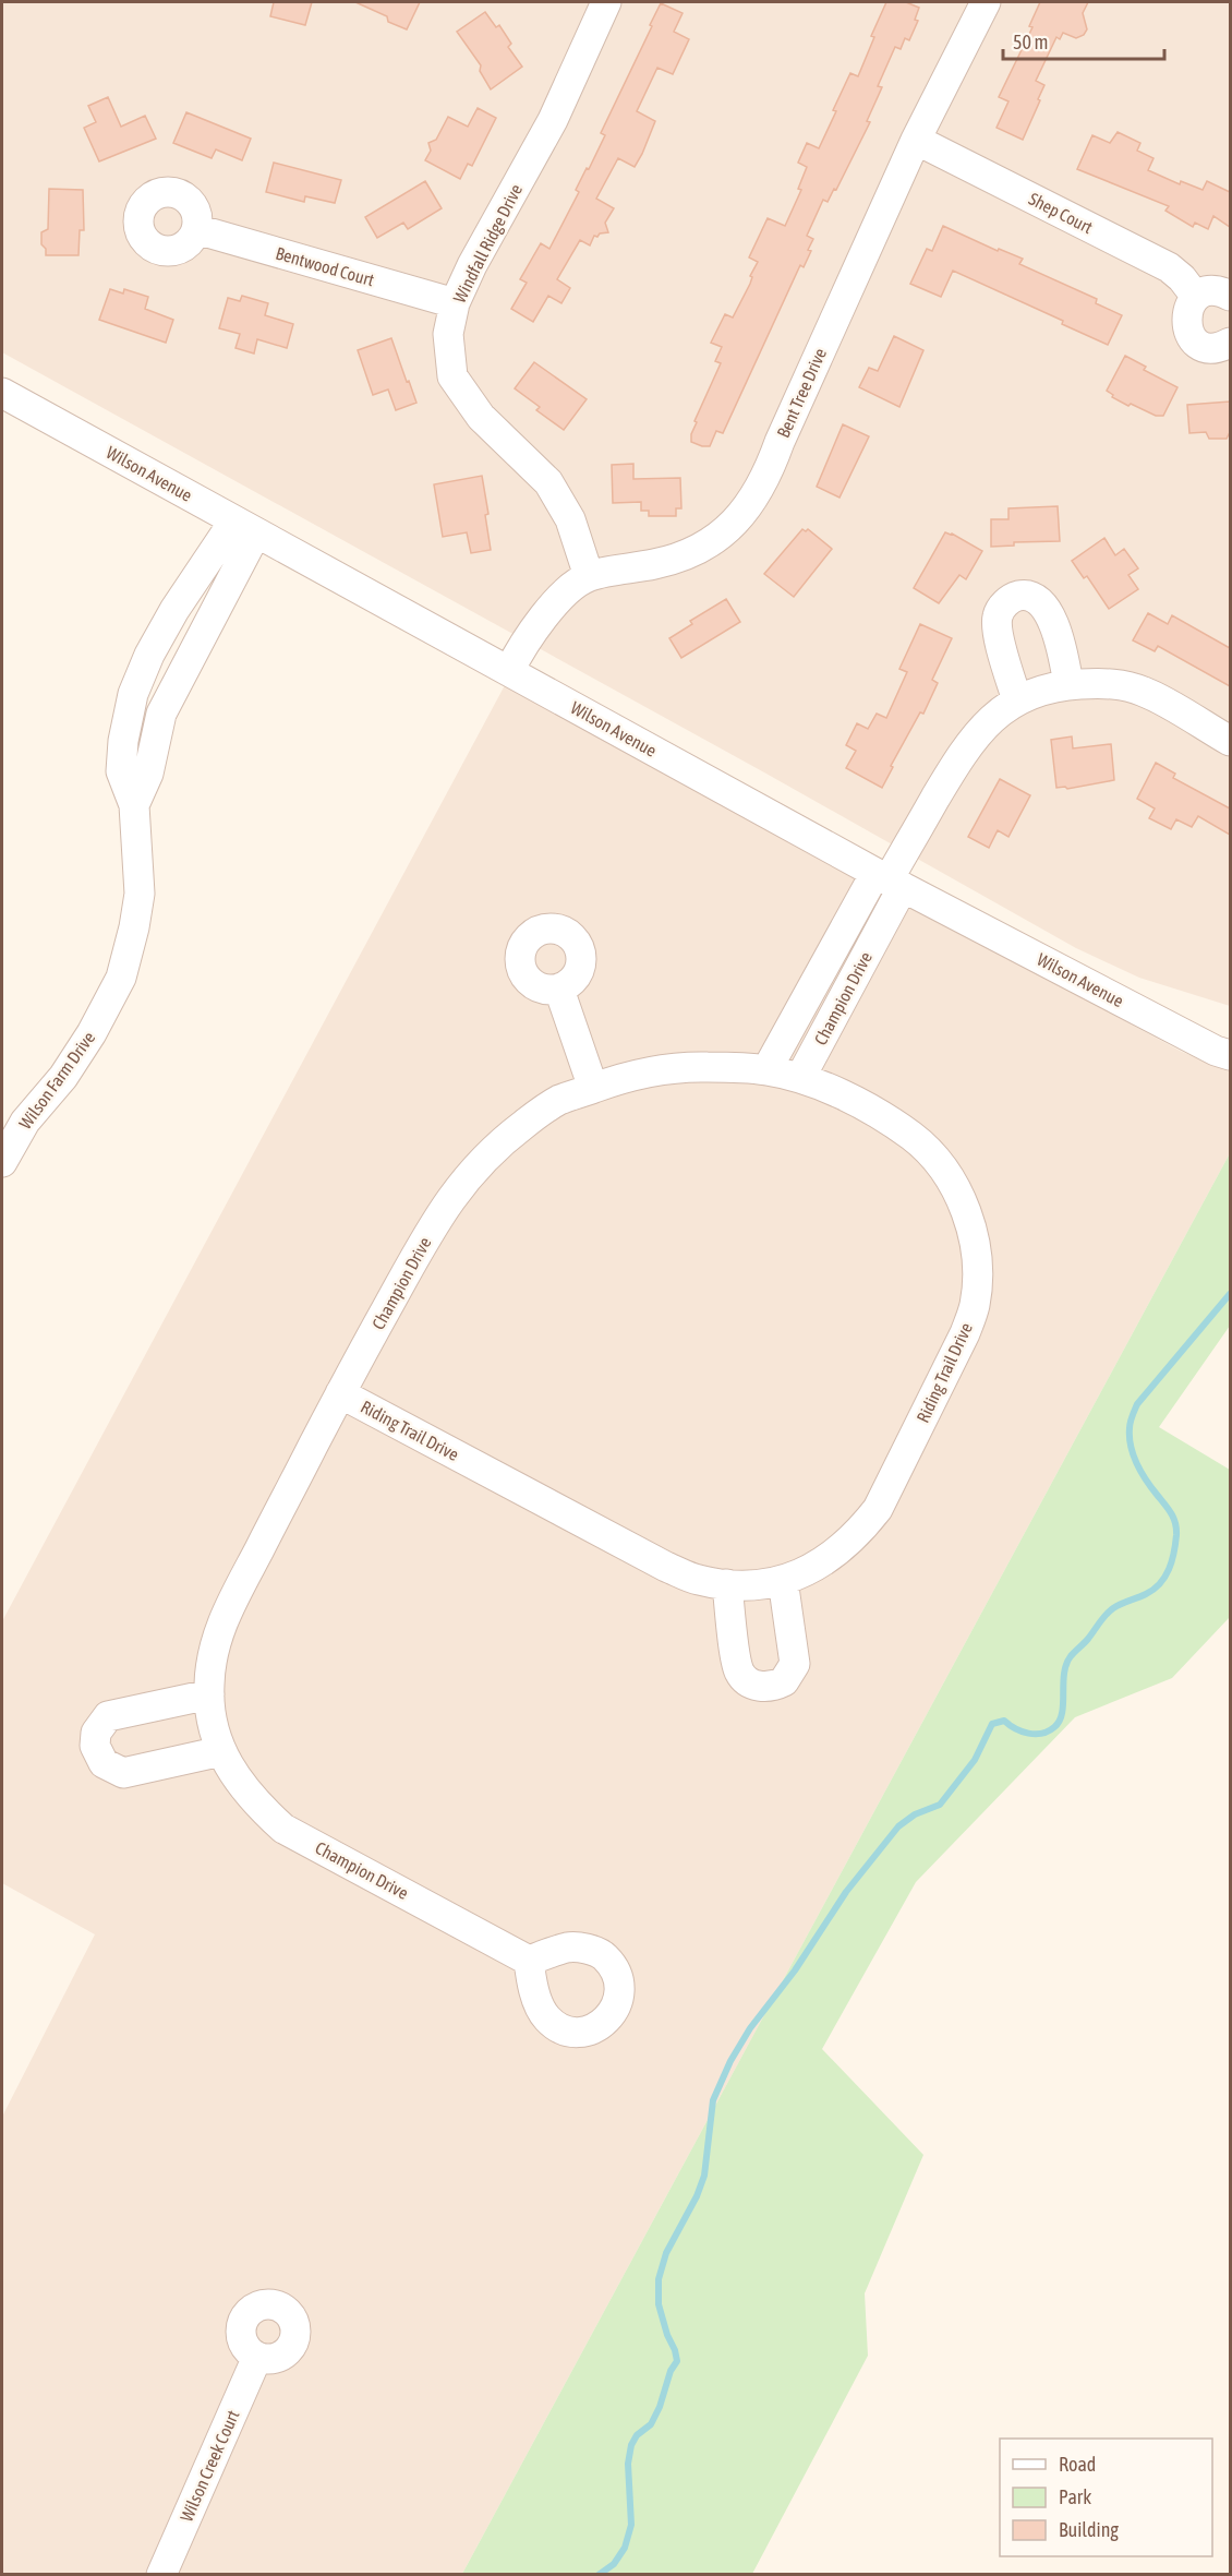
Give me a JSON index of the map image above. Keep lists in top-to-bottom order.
{
  "streets": {
    "street": [
      "Shep Court",
      "Windfall Ridge Drive",
      "Bentwood Court",
      "Bent Tree Drive",
      "Wilson Avenue",
      "Champion Drive",
      "Wilson Farm Drive",
      "Riding Trail Drive",
      "Wilson Creek Court"
    ]
  },
  "crossings": [
    ["Shep Court", "Bent Tree Drive"],
    ["Windfall Ridge Drive", "Bentwood Court"],
    ["Windfall Ridge Drive", "Bent Tree Drive"],
    ["Bent Tree Drive", "Wilson Avenue"],
    ["Wilson Avenue", "Champion Drive"],
    ["Wilson Avenue", "Wilson Farm Drive"],
    ["Champion Drive", "Riding Trail Drive"]
  ],
  "legend": ["Road", "Park", "Building"],
  "scale_bar": "50 m"
}
